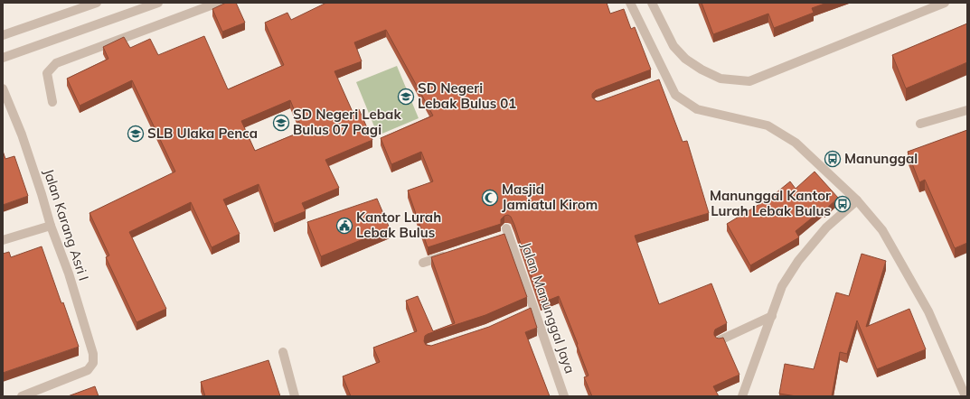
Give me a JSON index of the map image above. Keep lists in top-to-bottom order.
{
  "streets": {
    "street": ["Jalan Karang Asri I", "Jalan Manunggal Jaya"]
  },
  "places": {
    "school or university": ["SD Negeri Lebak Bulus 01", "SD Negeri Lebak Bulus 07 Pagi", "SLB Ulaka Penca"],
    "bus stop": ["Manunggal", "Manunggal Kantor Lurah Lebak Bulus"],
    "mosque": ["Masjid Jamiatul Kirom"],
    "public building": ["Kantor Lurah Lebak Bulus"]
  }
}
